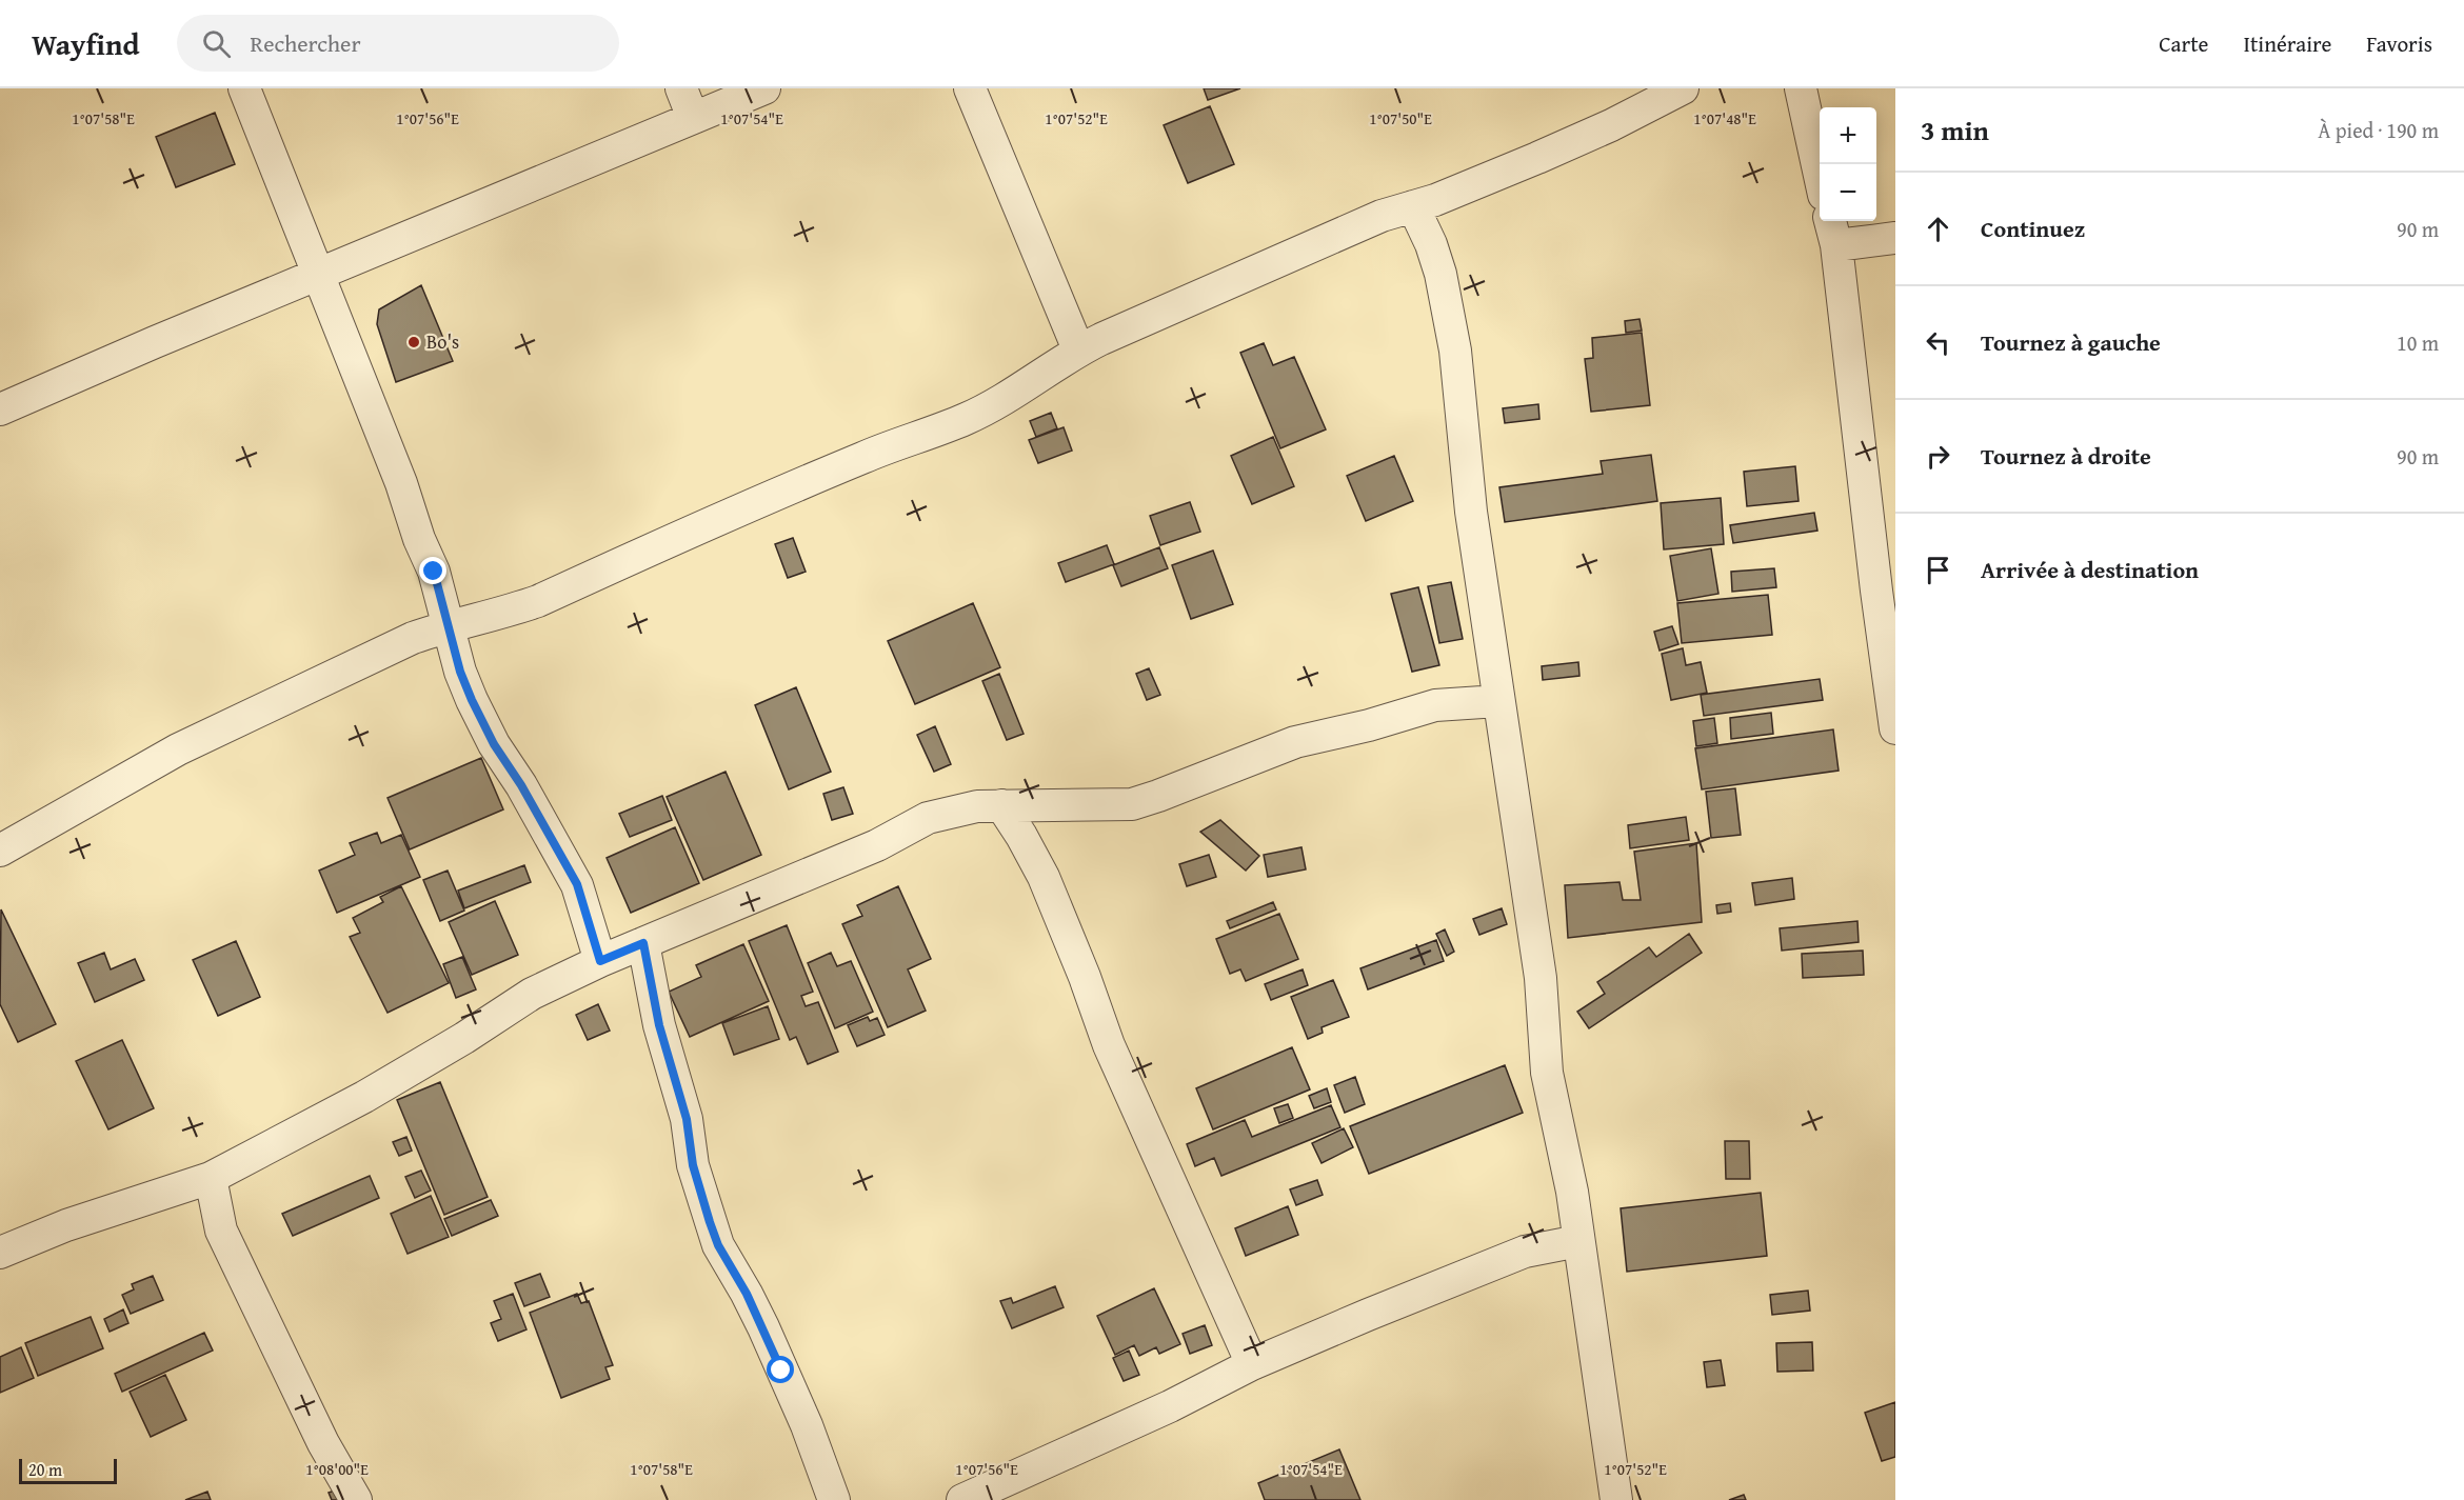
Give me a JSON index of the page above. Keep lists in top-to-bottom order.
{
  "places": ["Bo's"],
  "scale_bar": "20 m",
  "page": {
    "header": "Wayfind",
    "search": "Rechercher",
    "nav": ["Carte", "Itinéraire", "Favoris"],
    "heading": ["3 min", "À pied · 190 m"],
    "map_buttons": ["+", "−"],
    "list": [
      ["Continuez", "90 m"],
      ["Tournez à gauche", "10 m"],
      ["Tournez à droite", "90 m"],
      "Arrivée à destination"
    ],
    "scale": "20 m"
  },
  "coordinates": [
    "1°07'58\"E",
    "1°07'56\"E",
    "1°07'54\"E",
    "1°07'52\"E",
    "1°07'50\"E",
    "1°07'48\"E",
    "1°08'00\"E"
  ]
}
